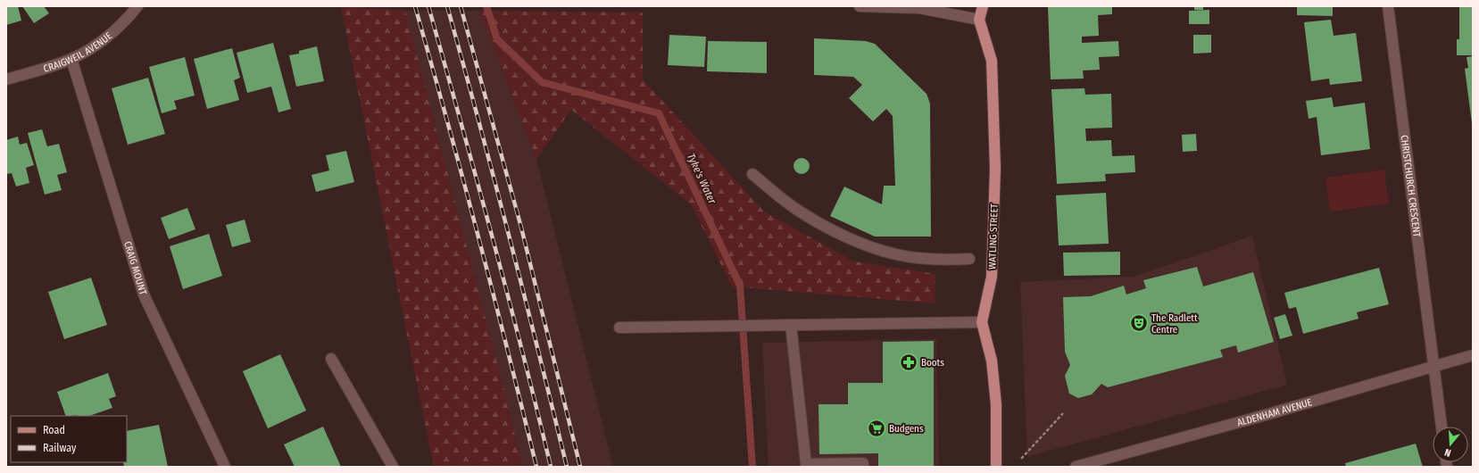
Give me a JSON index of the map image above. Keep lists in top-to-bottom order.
{
  "streets": {
    "main road": ["WATLING STREET"],
    "street": [
      "CRAIGWEIL AVENUE",
      "CHRISTCHURCH CRESCENT",
      "CRAIG MOUNT",
      "ALDENHAM AVENUE"
    ]
  },
  "crossings": [
    ["CRAIGWEIL AVENUE", "CRAIG MOUNT"],
    ["CHRISTCHURCH CRESCENT", "ALDENHAM AVENUE"]
  ],
  "water": ["Tyke's Water"],
  "places": {
    "theatre": ["The Radlett Centre"],
    "pharmacy": ["Boots"],
    "supermarket": ["Budgens"]
  },
  "legend": ["Road", "Railway"],
  "north": "bottom"
}
